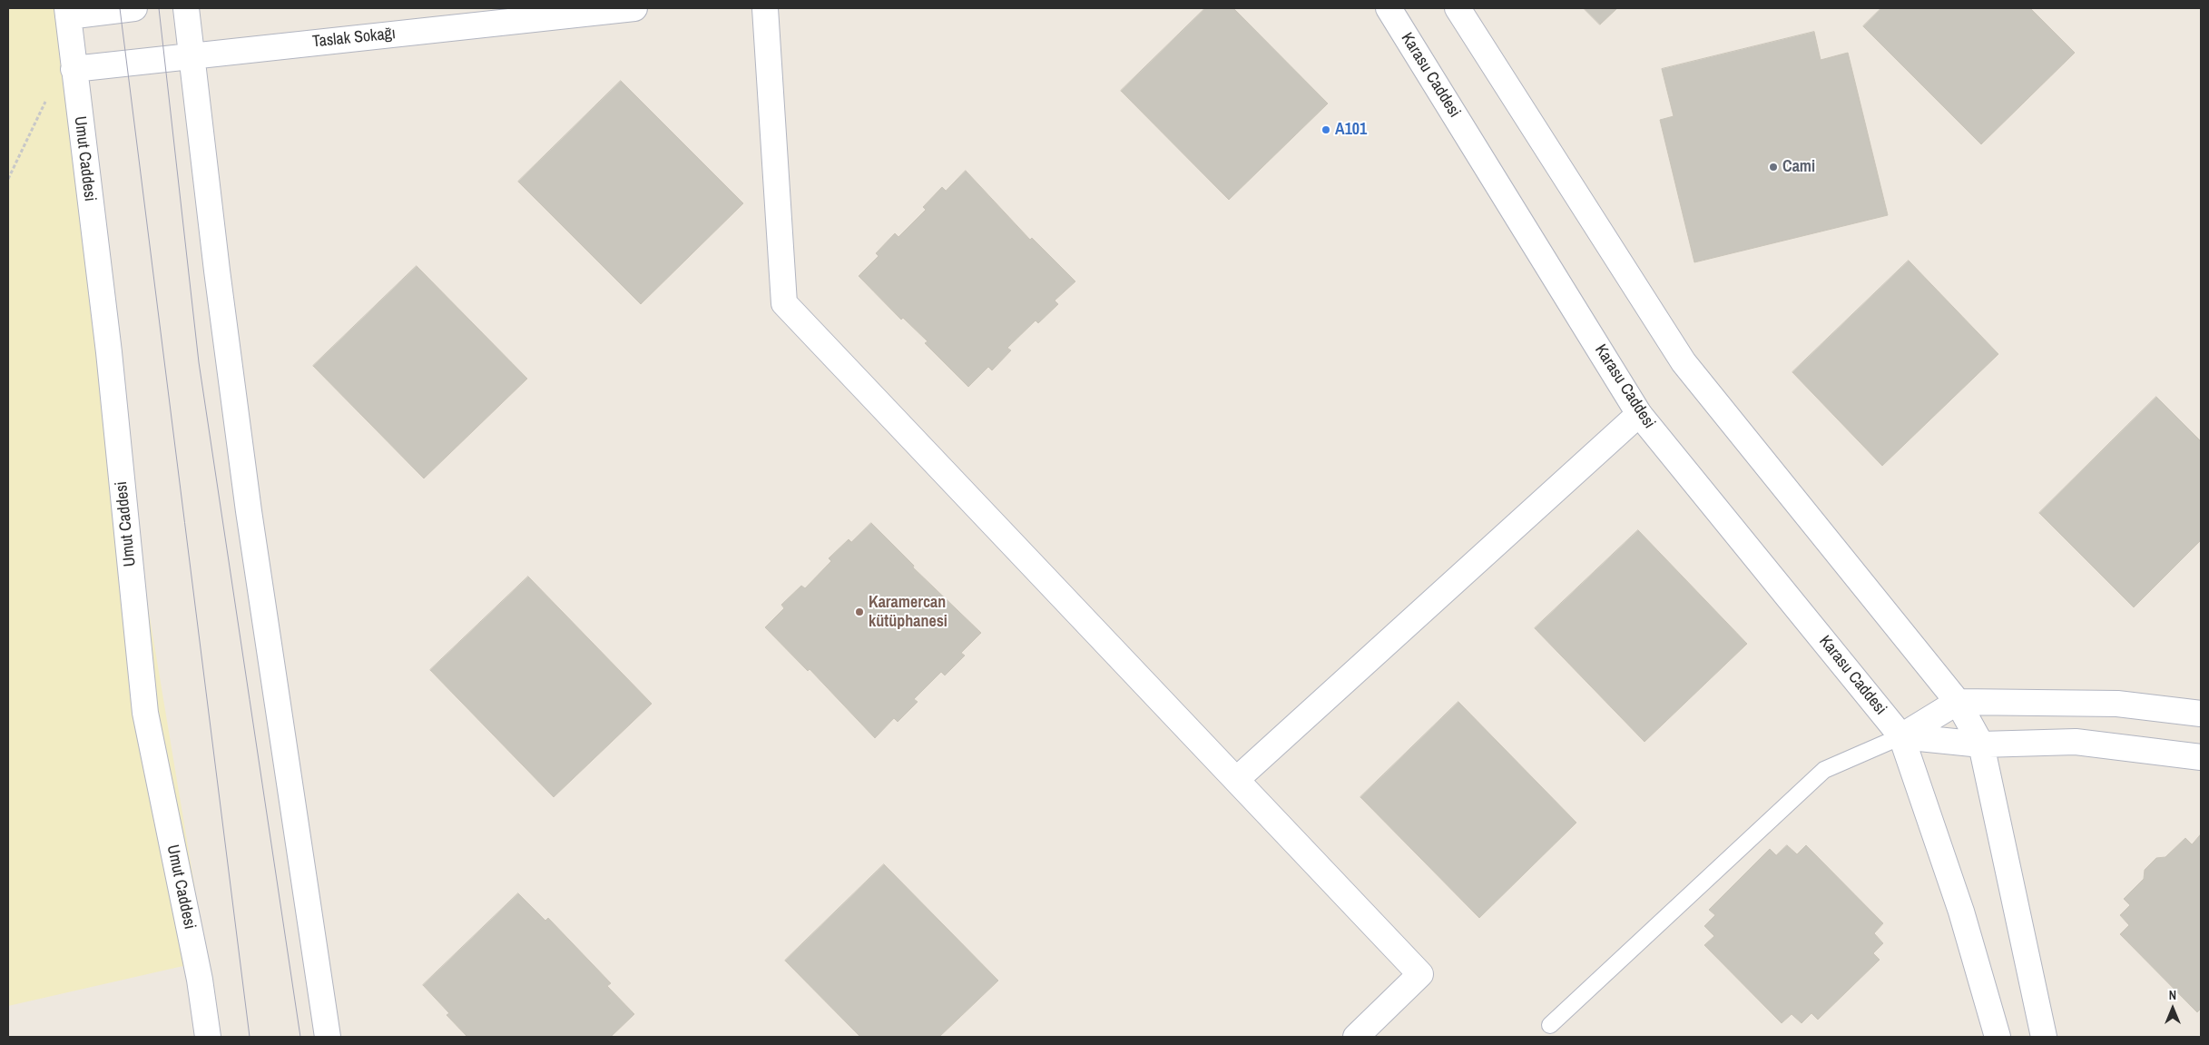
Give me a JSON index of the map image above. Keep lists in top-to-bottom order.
{
  "streets": {
    "street": ["Taslak Sokağı", "Karasu Caddesi", "Umut Caddesi"]
  },
  "crossings": [
    ["Taslak Sokağı", "Umut Caddesi"]
  ],
  "places": ["A101", "Cami", "Karamercan kütüphanesi"],
  "north": "top"
}
